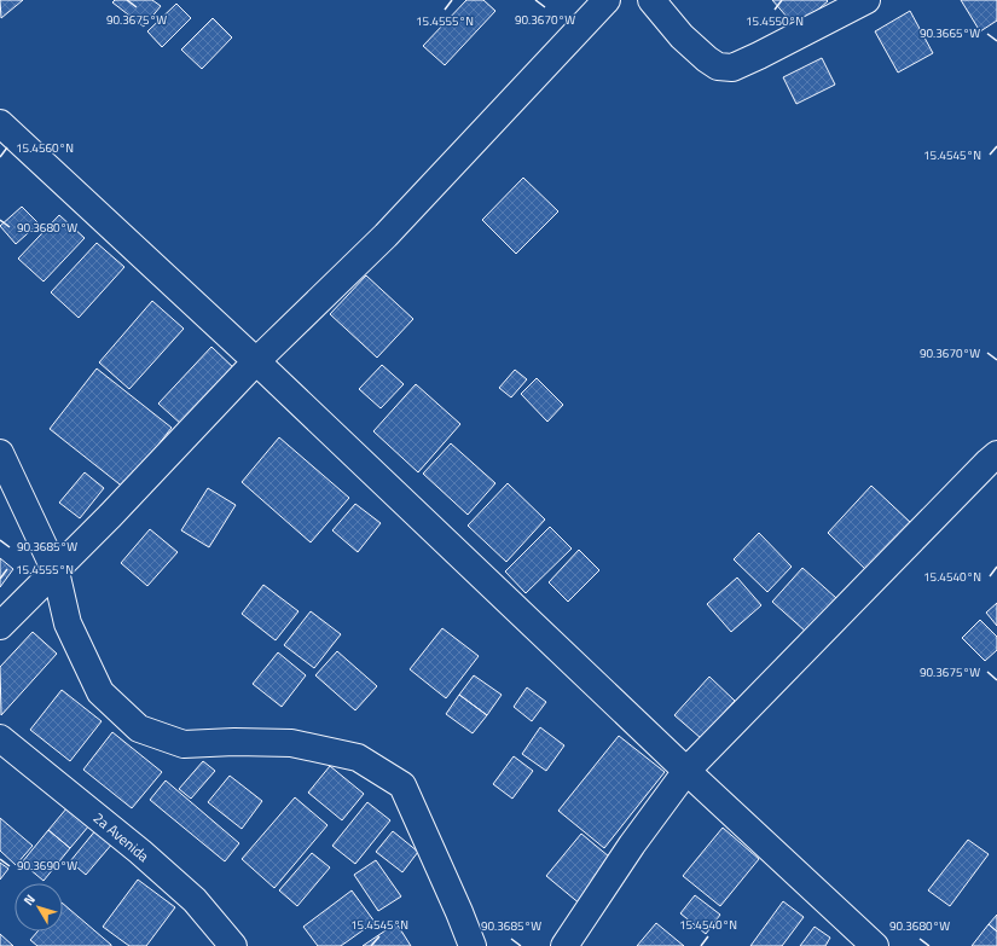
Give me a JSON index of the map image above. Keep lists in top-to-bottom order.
{
  "streets": {
    "street": ["2a Avenida"]
  },
  "north": "top left",
  "coordinates": [
    "90.3675°W",
    "90.3670°W",
    "15.4555°N",
    "15.4550°N",
    "90.3665°W",
    "15.4560°N",
    "15.4545°N",
    "90.3680°W",
    "90.3685°W",
    "15.4540°N",
    "90.3690°W"
  ]
}
